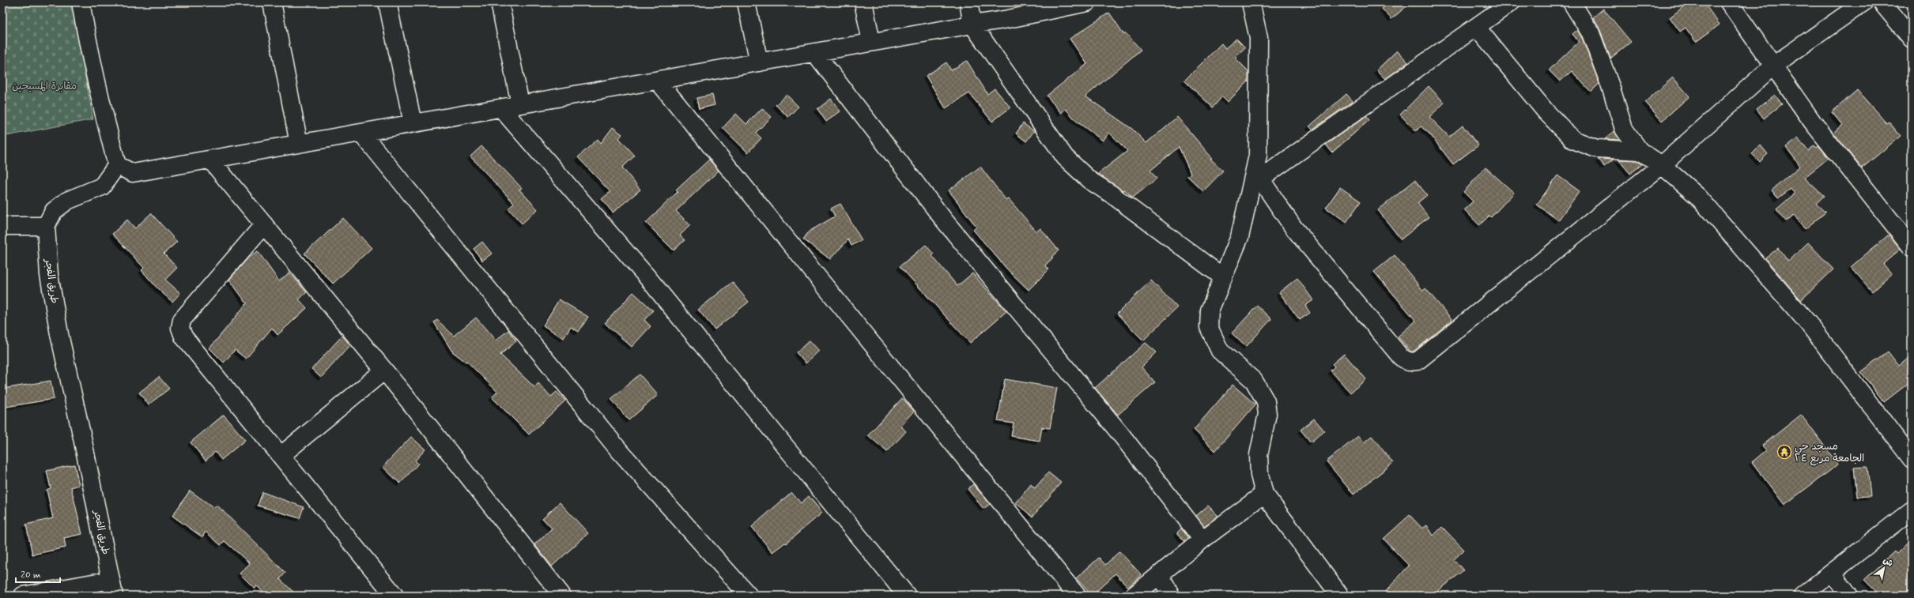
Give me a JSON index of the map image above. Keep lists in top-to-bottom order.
{
  "streets": {
    "street": ["طريق الفجر"]
  },
  "parks": ["مقابرة المسيحين"],
  "places": {
    "temple": ["مسجد حي الجامعة مربع ٢٤"]
  },
  "scale_bar": "20 m",
  "north": "top right"
}
